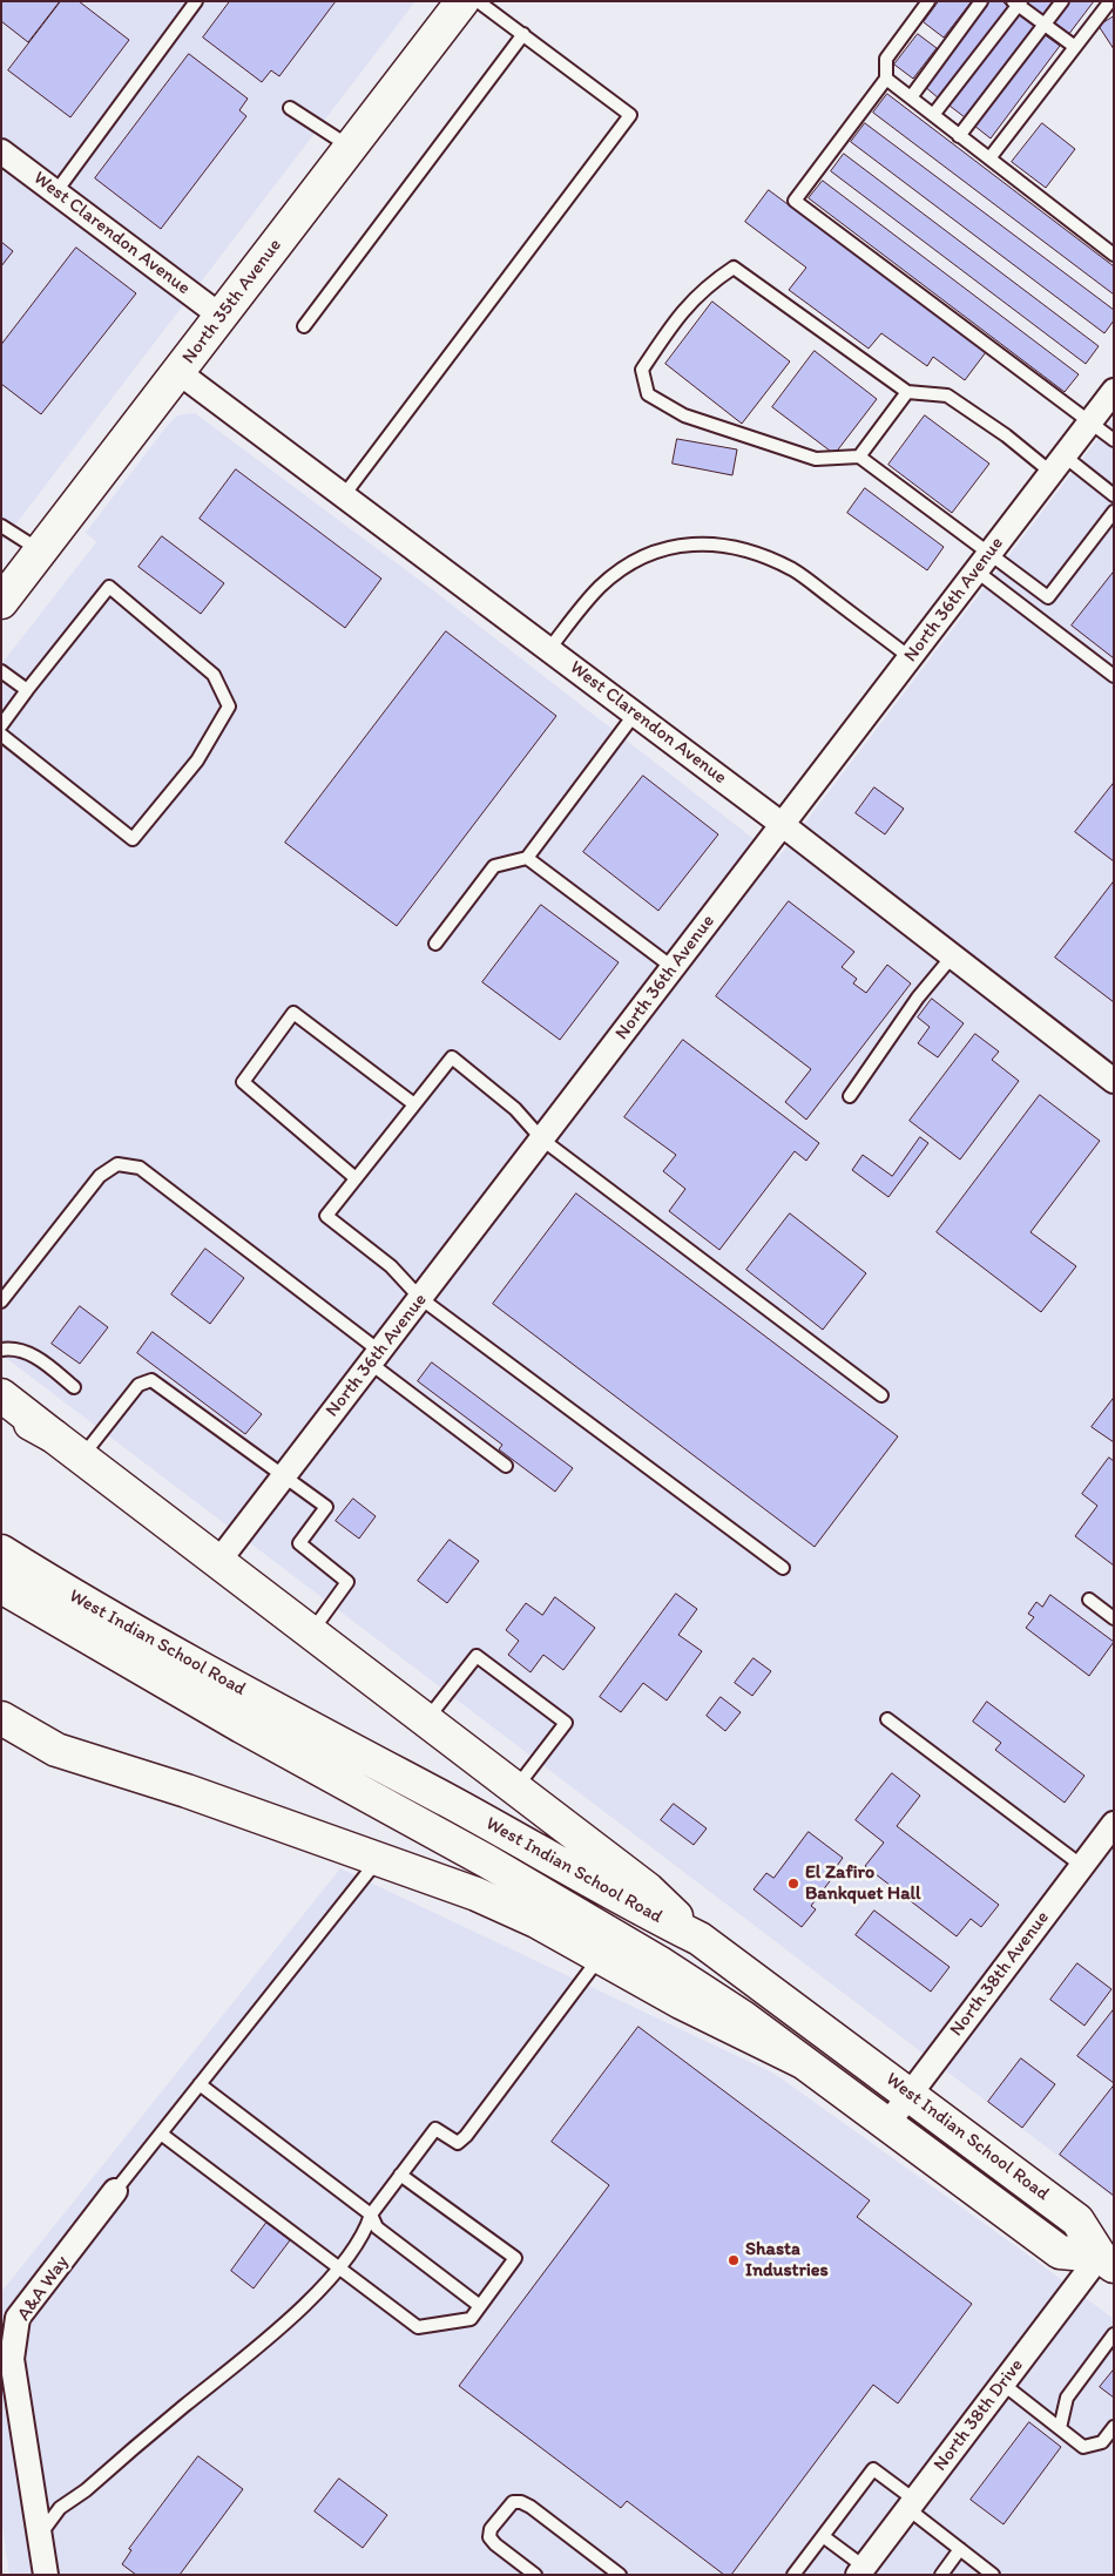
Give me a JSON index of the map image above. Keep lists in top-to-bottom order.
{
  "streets": {
    "main road": ["North 35th Avenue", "West Indian School Road"],
    "street": [
      "West Clarendon Avenue",
      "North 36th Avenue",
      "North 38th Avenue",
      "A&A Way",
      "North 38th Drive"
    ]
  },
  "crossings": [
    ["West Clarendon Avenue", "North 35th Avenue"],
    ["West Clarendon Avenue", "North 36th Avenue"],
    ["West Indian School Road", "North 38th Avenue"],
    ["West Indian School Road", "North 38th Drive"]
  ],
  "places": ["El Zafiro Bankquet Hall", "Shasta Industries"]
}
